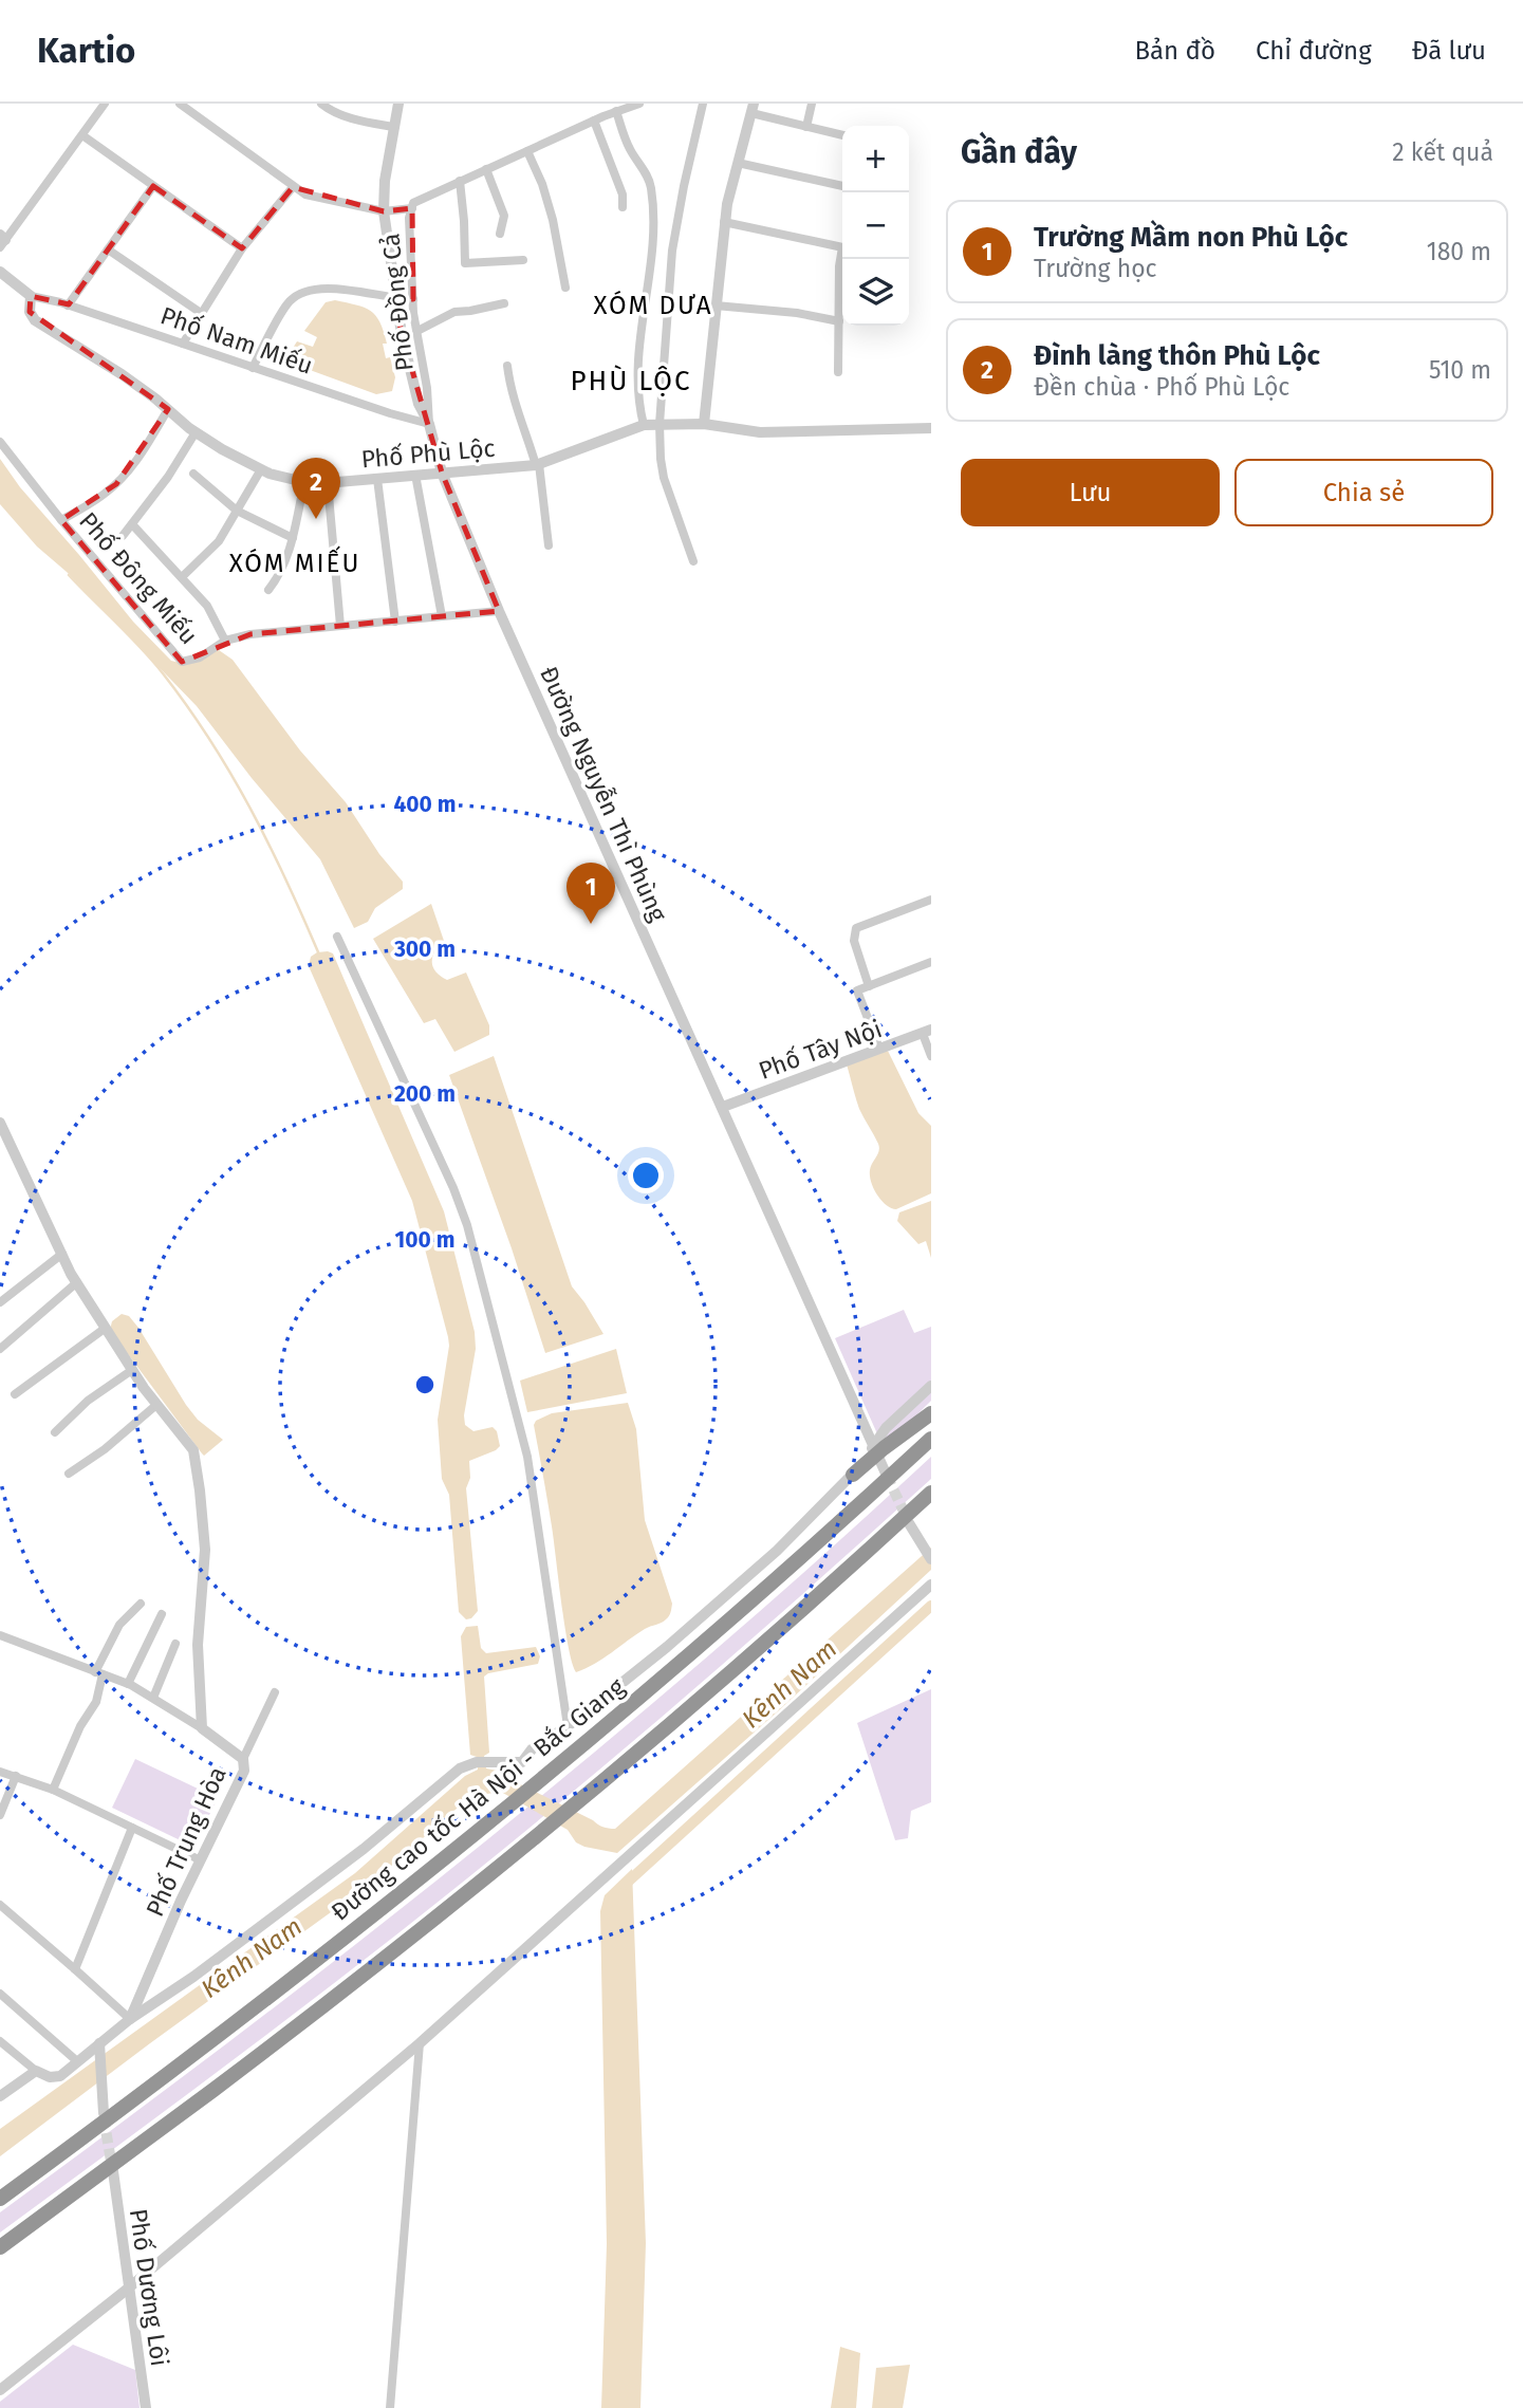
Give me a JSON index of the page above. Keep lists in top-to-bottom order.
{
  "streets": {
    "highway": ["Đường cao tốc Hà Nội - Bắc Giang"],
    "street": [
      "Phố Đồng Cả",
      "Phố Nam Miếu",
      "Phố Phù Lộc",
      "Phố Đông Miếu",
      "Đường Nguyễn Thì Phùng",
      "Phố Tây Nội",
      "Phố Trung Hòa",
      "Phố Dương Lôi"
    ]
  },
  "crossings": [
    ["Phố Đồng Cả", "Phố Nam Miếu"],
    ["Phố Đồng Cả", "Đường Nguyễn Thì Phùng"],
    ["Phố Nam Miếu", "Phố Phù Lộc"],
    ["Phố Nam Miếu", "Đường Nguyễn Thì Phùng"],
    ["Phố Phù Lộc", "Đường Nguyễn Thì Phùng"],
    ["Phố Đông Miếu", "Đường Nguyễn Thì Phùng"],
    ["Đường Nguyễn Thì Phùng", "Phố Tây Nội"]
  ],
  "districts": ["XÓM DƯA", "PHÙ LỘC", "XÓM MIẾU"],
  "water": ["Kênh Nam"],
  "page": {
    "header": "Kartio",
    "nav": ["Bản đồ", "Chỉ đường", "Đã lưu"],
    "heading": ["Gần đây", "2 kết quả"],
    "map_buttons": ["+", "−"],
    "list": [
      {
        "mark": "1",
        "name": "Trường Mầm non Phù Lộc",
        "note": "Trường học",
        "value": "180 m"
      },
      {
        "mark": "2",
        "name": "Đình làng thôn Phù Lộc",
        "note": "Đền chùa · Phố Phù Lộc",
        "value": "510 m"
      }
    ],
    "buttons": ["Lưu", "Chia sẻ"],
    "pins": ["2", "1"]
  },
  "rings": [
    "400 m",
    "300 m",
    "200 m",
    "100 m"
  ]
}
